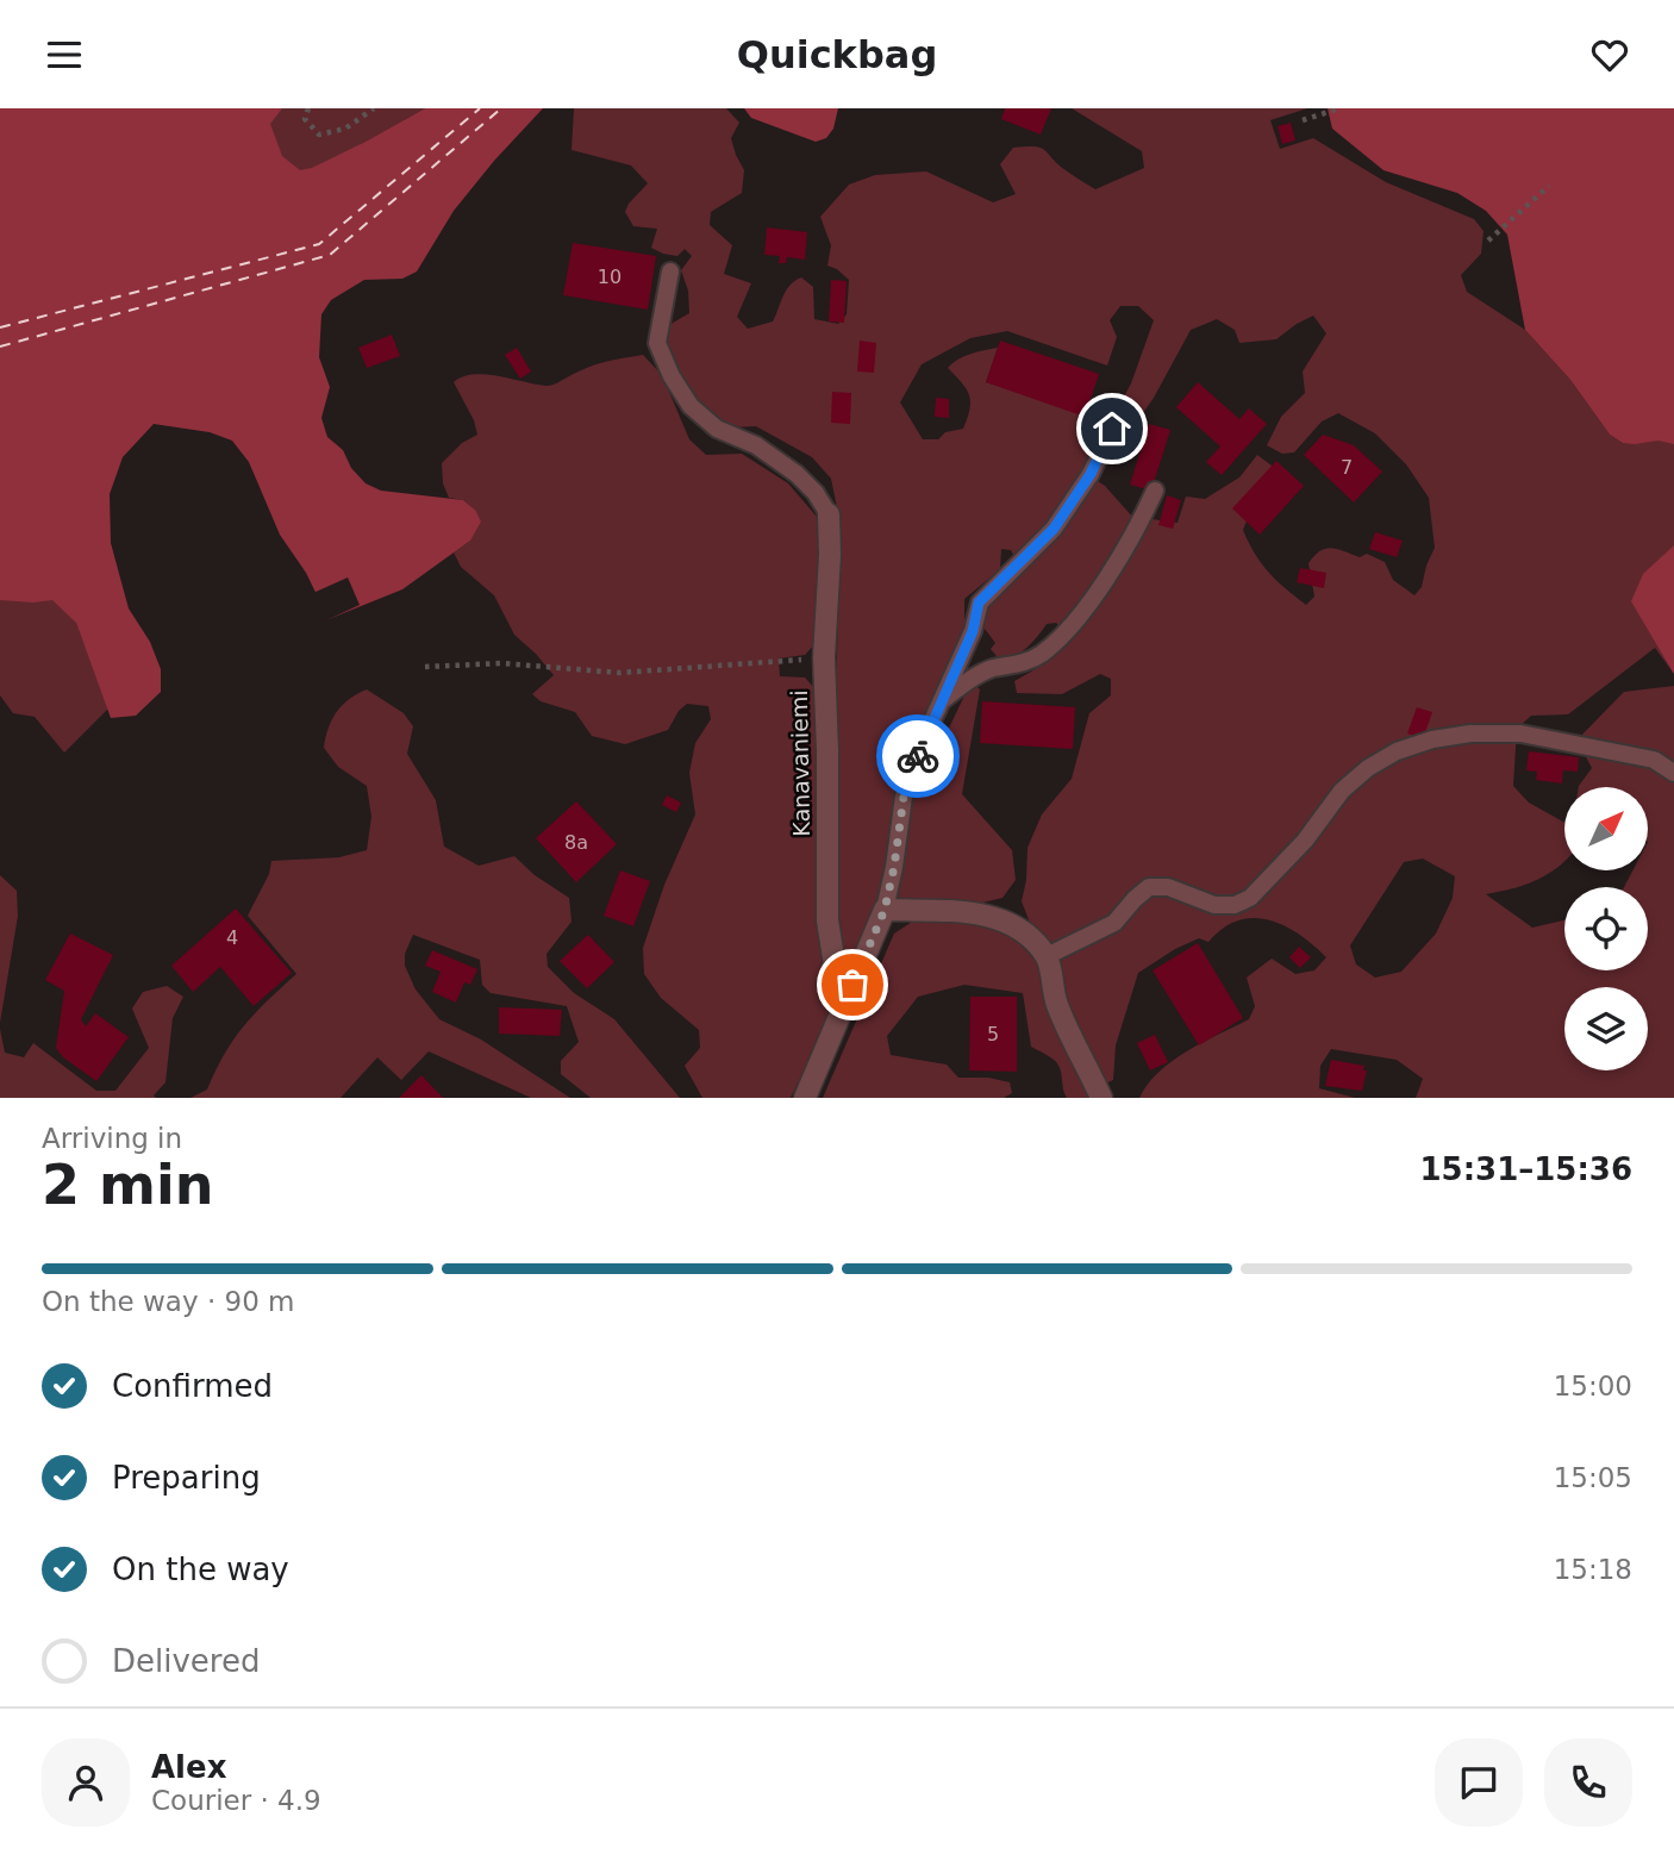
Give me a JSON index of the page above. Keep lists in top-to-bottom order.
{
  "streets": {
    "street": ["Kanavaniemi"]
  },
  "house_numbers": [
    "10",
    "7",
    "8a",
    "4",
    "5"
  ],
  "north": "top right",
  "page": {
    "header": "Quickbag",
    "heading": ["2 min", "Arriving in", "15:31–15:36"],
    "panel": ["Alex", "Courier · 4.9"],
    "bar": "On the way · 90 m",
    "list": [
      ["Confirmed", "15:00"],
      ["Preparing", "15:05"],
      ["On the way", "15:18"],
      "Delivered"
    ]
  }
}
